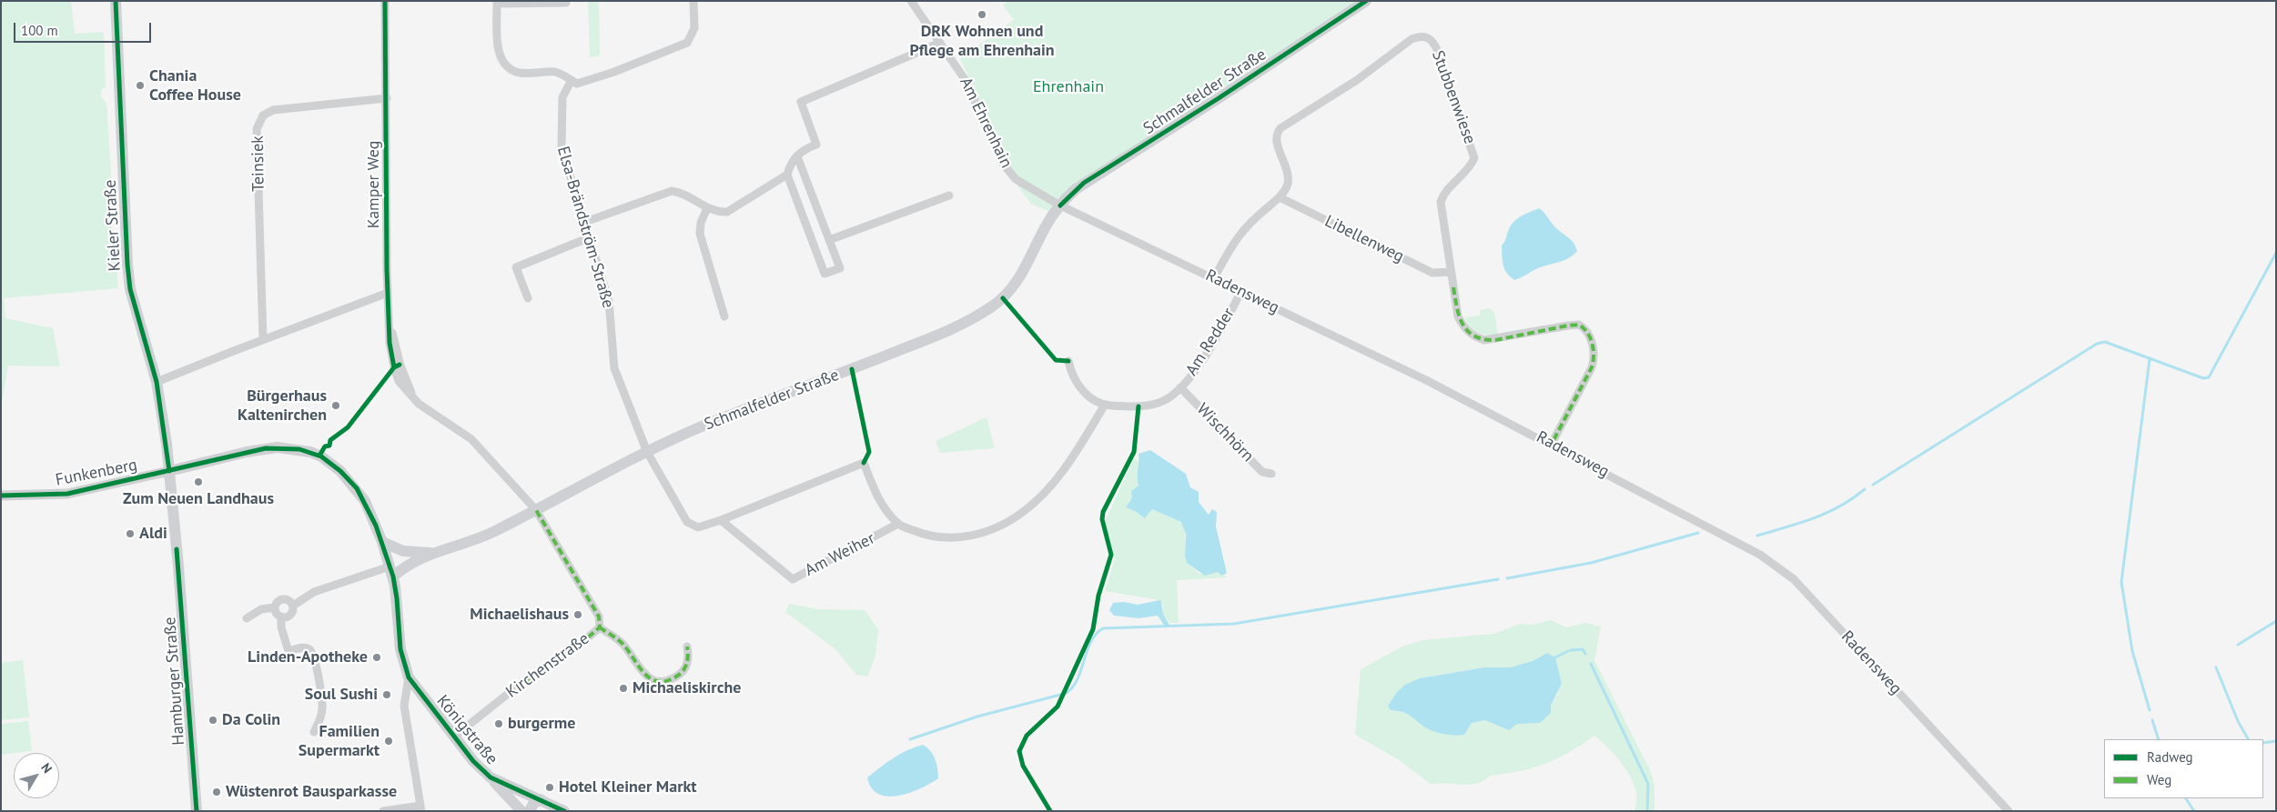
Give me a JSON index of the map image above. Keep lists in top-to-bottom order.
{
  "streets": {
    "main road": [
      "Schmalfelder Straße",
      "Kieler Straße",
      "Hamburger Straße",
      "Königstraße"
    ],
    "street": [
      "Stubbenwiese",
      "Am Ehrenhain",
      "Teinsiek",
      "Kamper Weg",
      "Elsa-Brändström-Straße",
      "Libellenweg",
      "Radensweg",
      "Am Redder",
      "Wischhörn",
      "Funkenberg",
      "Am Weiher",
      "Kirchenstraße"
    ]
  },
  "crossings": [
    ["Schmalfelder Straße", "Am Ehrenhain"],
    ["Schmalfelder Straße", "Kamper Weg"],
    ["Schmalfelder Straße", "Elsa-Brändström-Straße"],
    ["Schmalfelder Straße", "Radensweg"],
    ["Schmalfelder Straße", "Kirchenstraße"],
    ["Stubbenwiese", "Libellenweg"],
    ["Stubbenwiese", "Radensweg"],
    ["Am Ehrenhain", "Radensweg"],
    ["Teinsiek", "Kamper Weg"],
    ["Kamper Weg", "Kirchenstraße"],
    ["Kieler Straße", "Funkenberg"],
    ["Kieler Straße", "Hamburger Straße"],
    ["Elsa-Brändström-Straße", "Am Weiher"],
    ["Radensweg", "Am Redder"],
    ["Am Redder", "Wischhörn"],
    ["Funkenberg", "Hamburger Straße"],
    ["Kirchenstraße", "Königstraße"]
  ],
  "parks": ["Ehrenhain"],
  "places": [
    "DRK Wohnen und Pflege am Ehrenhain",
    "Chania Coffee House",
    "Bürgerhaus Kaltenirchen",
    "Zum Neuen Landhaus",
    "Aldi",
    "Michaelishaus",
    "Linden-Apotheke",
    "Michaeliskirche",
    "Soul Sushi",
    "Da Colin",
    "burgerme",
    "Familien Supermarkt",
    "Hotel Kleiner Markt",
    "Wüstenrot Bausparkasse"
  ],
  "legend": ["Radweg", "Weg"],
  "scale_bar": "100 m",
  "north": "top right"
}
